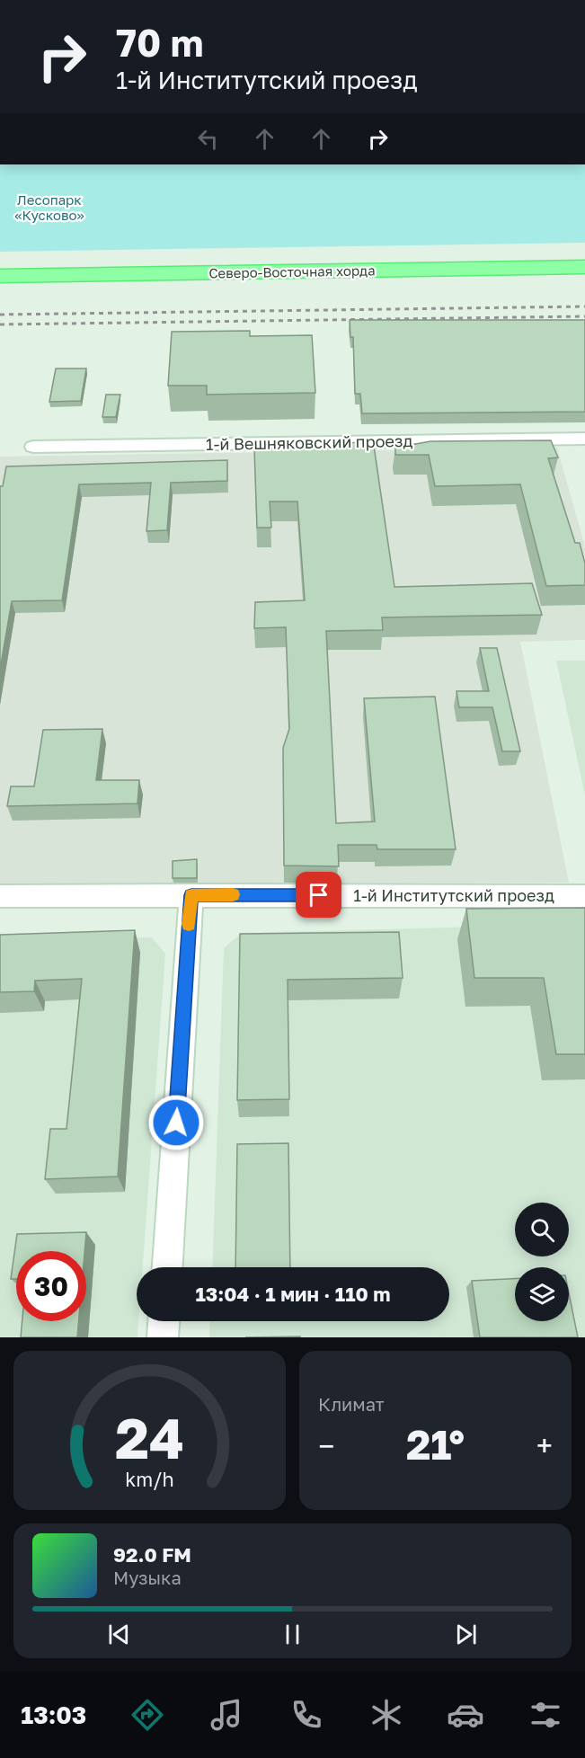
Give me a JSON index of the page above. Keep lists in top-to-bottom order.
{
  "streets": {
    "main road": ["Северо-Восточная хорда"],
    "street": ["1-й Вешняковский проезд", "1-й Институтский проезд"]
  },
  "parks": ["Лесопарк «Кусково»"],
  "page": {
    "turn": ["70 m", "1-й Институтский проезд"],
    "limit": "30",
    "trip": "13:04 · 1 мин · 110 m",
    "tile": "Климат",
    "heat": ["−", "21°", "+"],
    "song": ["92.0 FM", "Музыка"],
    "tabs": "13:03",
    "gauge": ["24", "km/h"]
  }
}
